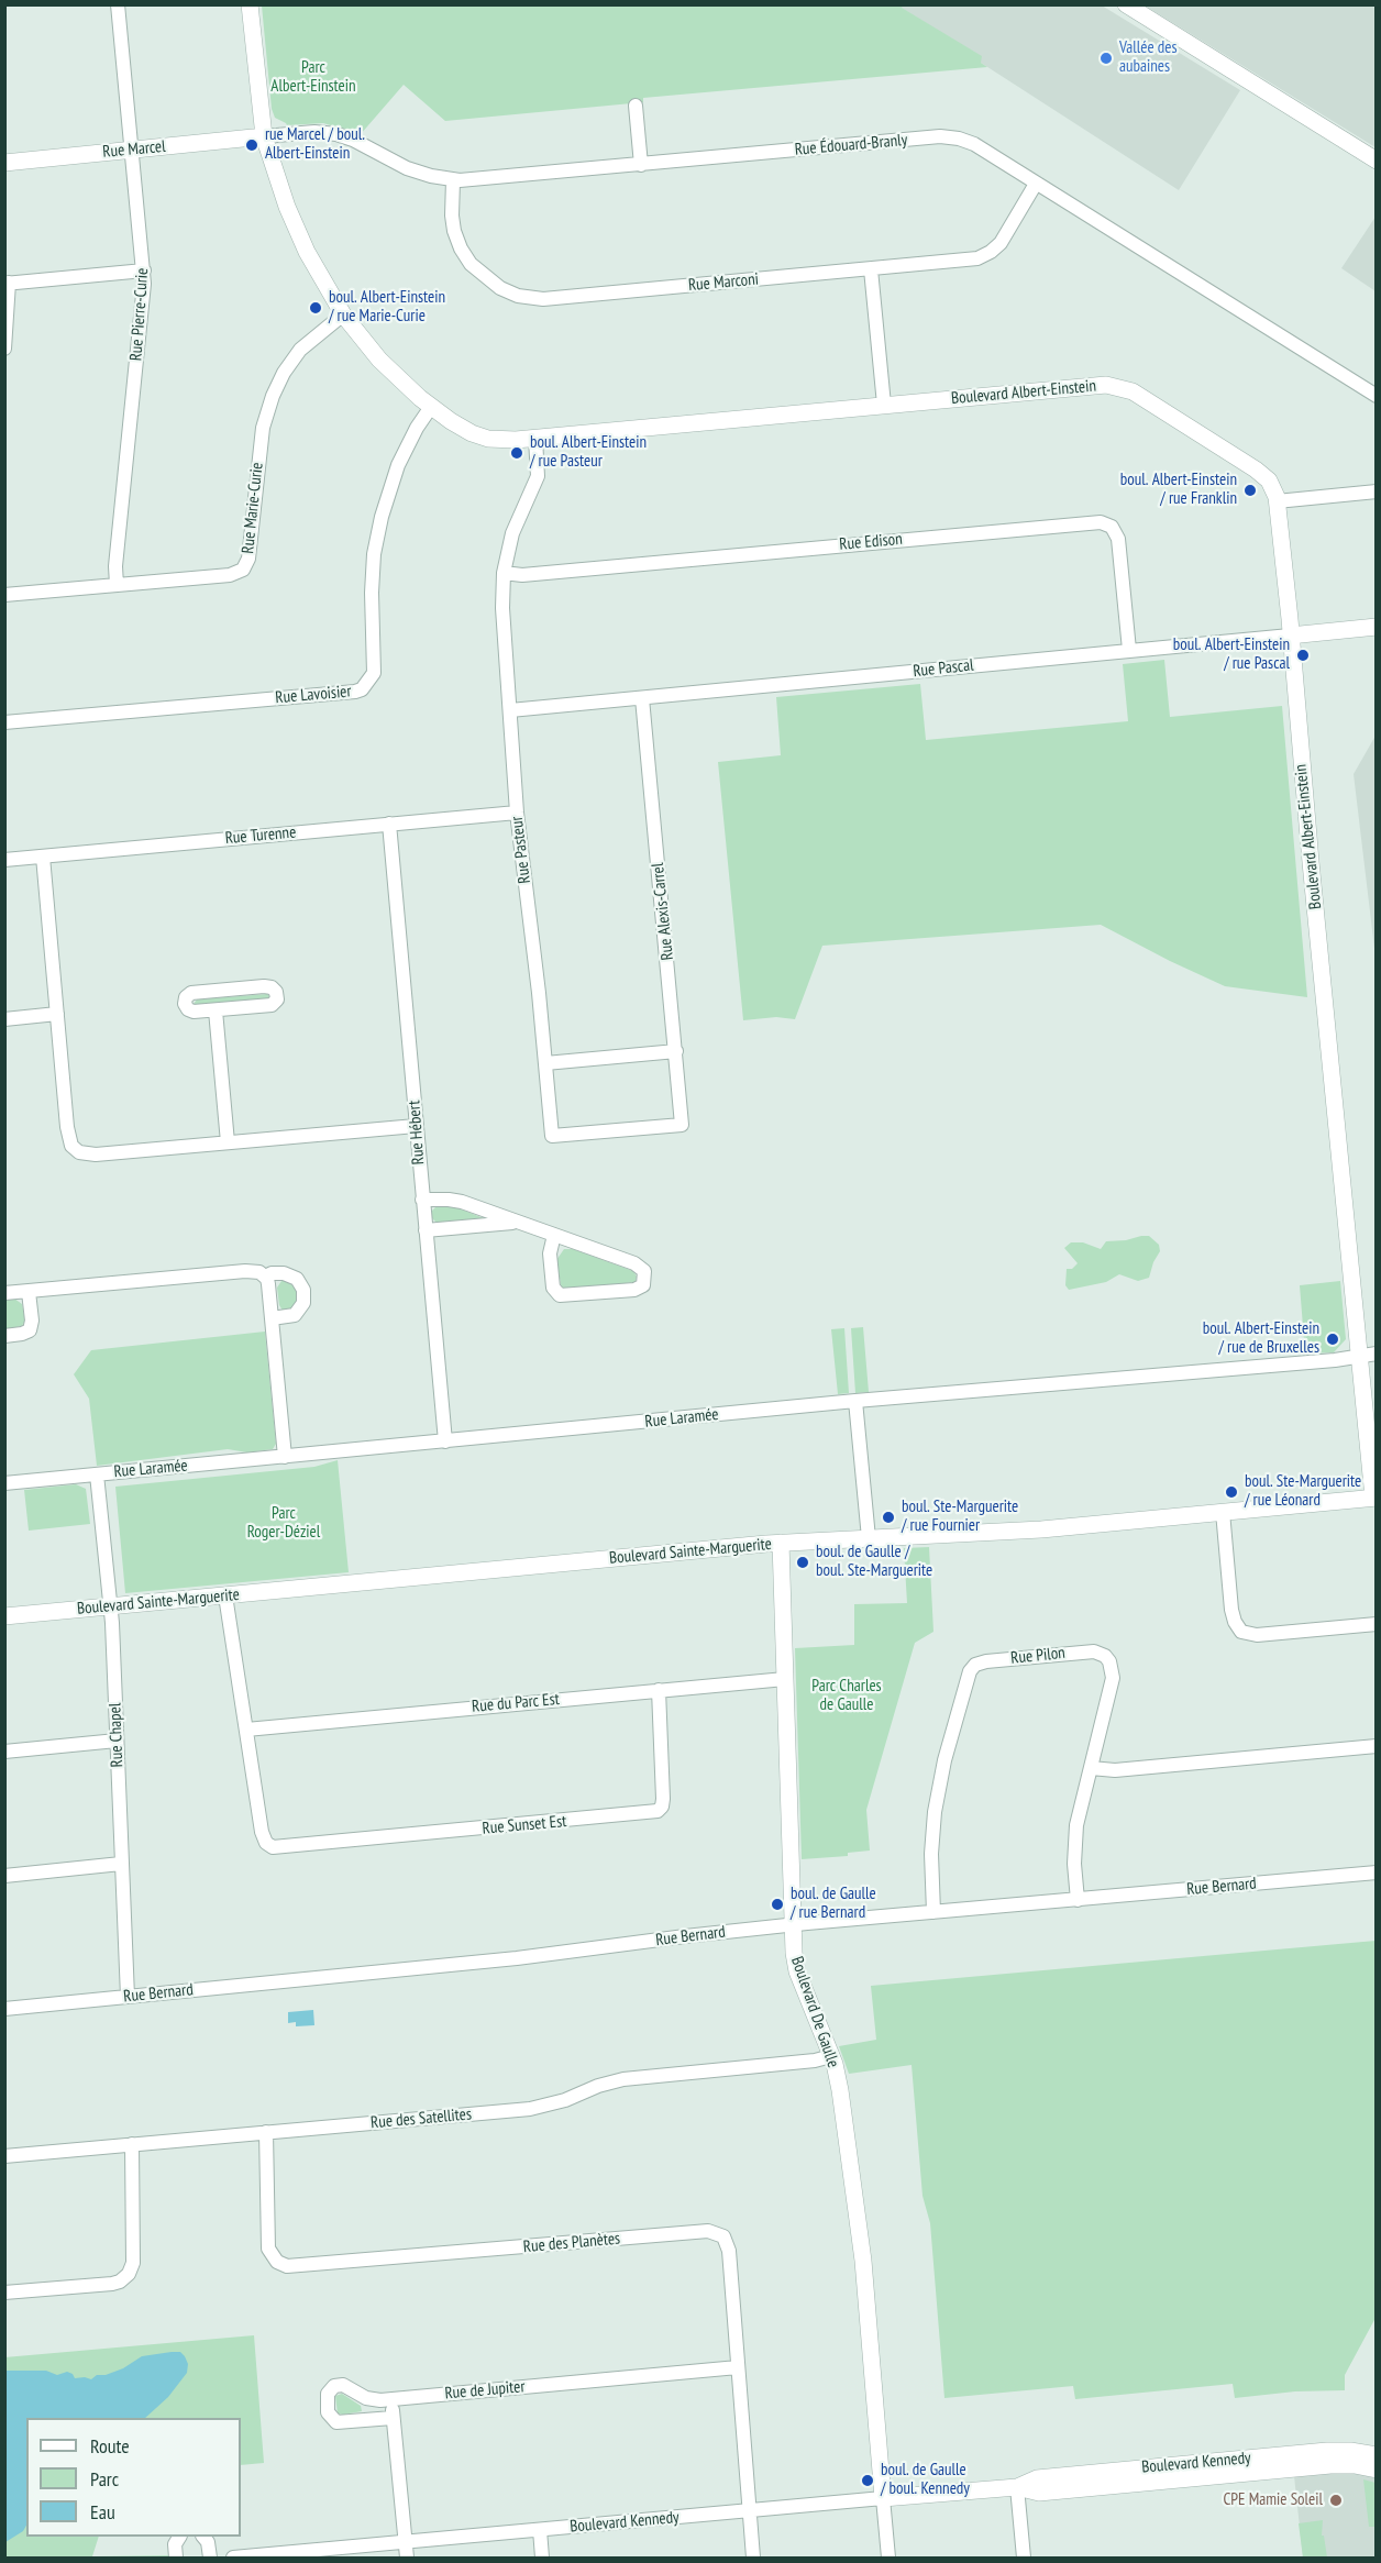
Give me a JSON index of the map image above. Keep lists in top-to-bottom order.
{
  "streets": {
    "street": [
      "Rue Édouard-Branly",
      "Rue Marcel",
      "Rue Marconi",
      "Rue Pierre-Curie",
      "Boulevard Albert-Einstein",
      "Rue Marie-Curie",
      "Rue Edison",
      "Rue Pascal",
      "Rue Lavoisier",
      "Rue Turenne",
      "Rue Pasteur",
      "Rue Alexis-Carrel",
      "Rue Hébert",
      "Rue Laramée",
      "Boulevard Sainte-Marguerite",
      "Rue Pilon",
      "Rue du Parc Est",
      "Rue Chapel",
      "Rue Sunset Est",
      "Rue Bernard",
      "Boulevard De Gaulle",
      "Rue des Satellites",
      "Rue des Planètes",
      "Rue de Jupiter",
      "Boulevard Kennedy"
    ]
  },
  "crossings": [
    ["Rue Édouard-Branly", "Rue Marcel"],
    ["Rue Édouard-Branly", "Rue Marconi"],
    ["Rue Édouard-Branly", "Boulevard Albert-Einstein"],
    ["Rue Marcel", "Rue Pierre-Curie"],
    ["Rue Marcel", "Boulevard Albert-Einstein"],
    ["Rue Pierre-Curie", "Rue Marie-Curie"],
    ["Boulevard Albert-Einstein", "Rue Marie-Curie"],
    ["Boulevard Albert-Einstein", "Rue Pascal"],
    ["Boulevard Albert-Einstein", "Rue Lavoisier"],
    ["Boulevard Albert-Einstein", "Rue Pasteur"],
    ["Boulevard Albert-Einstein", "Rue Laramée"],
    ["Boulevard Albert-Einstein", "Boulevard Sainte-Marguerite"],
    ["Rue Edison", "Rue Pascal"],
    ["Rue Edison", "Rue Pasteur"],
    ["Rue Pascal", "Rue Pasteur"],
    ["Rue Pascal", "Rue Alexis-Carrel"],
    ["Rue Turenne", "Rue Pasteur"],
    ["Rue Turenne", "Rue Hébert"],
    ["Rue Pasteur", "Rue Alexis-Carrel"],
    ["Rue Hébert", "Rue Laramée"],
    ["Rue Laramée", "Rue Chapel"],
    ["Boulevard Sainte-Marguerite", "Rue Chapel"],
    ["Boulevard Sainte-Marguerite", "Boulevard De Gaulle"],
    ["Rue Pilon", "Rue Bernard"],
    ["Rue du Parc Est", "Rue Sunset Est"],
    ["Rue du Parc Est", "Boulevard De Gaulle"],
    ["Rue Chapel", "Rue Bernard"],
    ["Rue Bernard", "Boulevard De Gaulle"],
    ["Boulevard De Gaulle", "Rue des Satellites"],
    ["Boulevard De Gaulle", "Boulevard Kennedy"],
    ["Rue des Satellites", "Rue des Planètes"],
    ["Rue des Planètes", "Rue de Jupiter"],
    ["Rue des Planètes", "Boulevard Kennedy"]
  ],
  "parks": ["Parc Albert-Einstein", "Parc Roger-Déziel", "Parc Charles de Gaulle"],
  "places": [
    "Vallée des aubaines",
    "rue Marcel / boul. Albert-Einstein",
    "boul. Albert-Einstein / rue Marie-Curie",
    "boul. Albert-Einstein / rue Pasteur",
    "boul. Albert-Einstein / rue Franklin",
    "boul. Albert-Einstein / rue Pascal",
    "boul. Albert-Einstein / rue de Bruxelles",
    "boul. Ste-Marguerite / rue Léonard",
    "boul. Ste-Marguerite / rue Fournier",
    "boul. de Gaulle / boul. Ste-Marguerite",
    "boul. de Gaulle / rue Bernard",
    "boul. de Gaulle / boul. Kennedy",
    "CPE Mamie Soleil"
  ],
  "legend": ["Route", "Parc", "Eau"]
}
